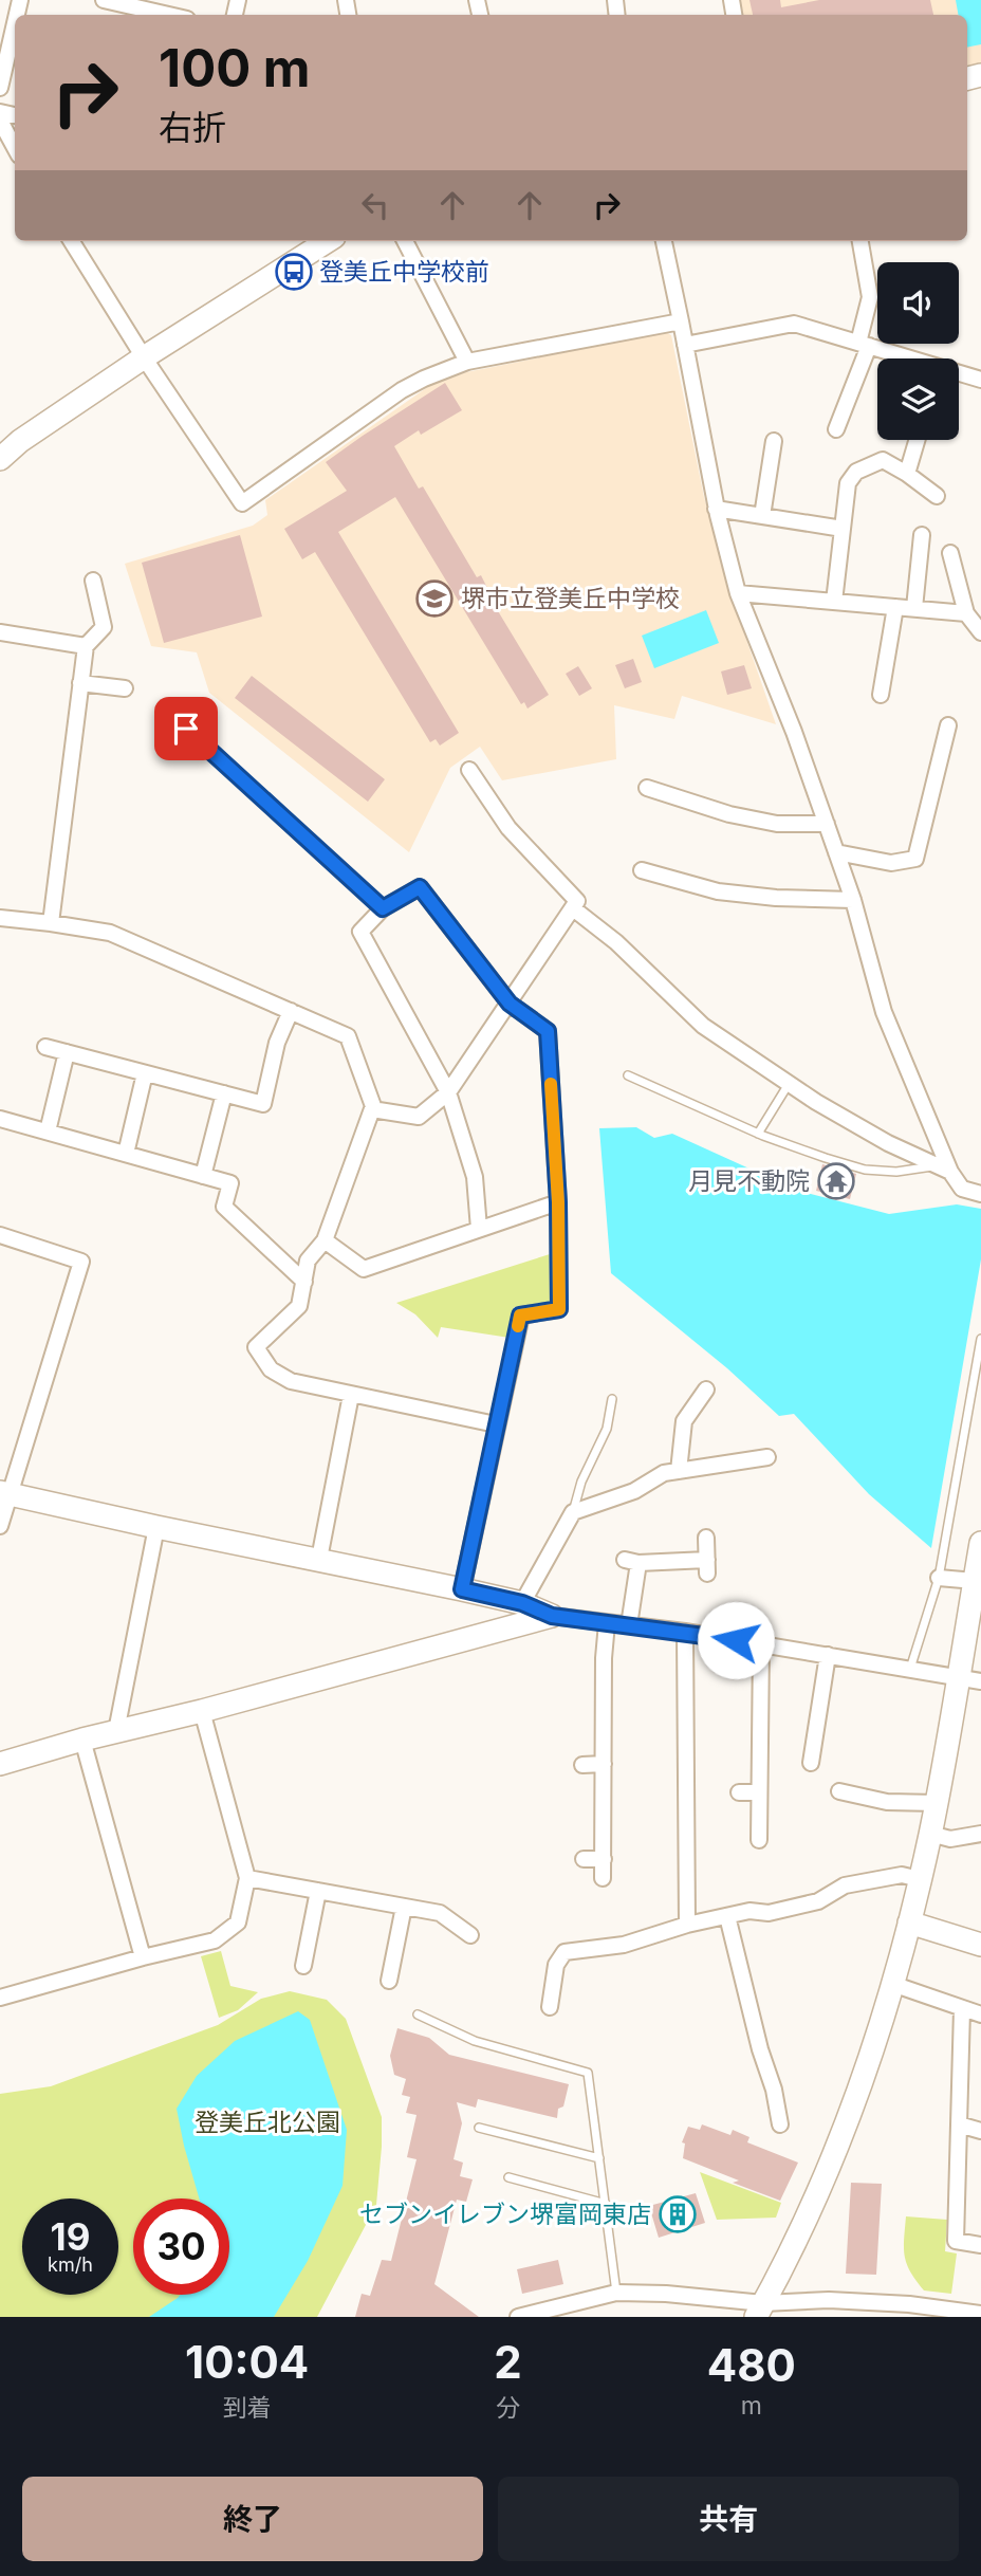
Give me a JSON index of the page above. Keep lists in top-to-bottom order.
{
  "parks": ["登美丘北公園"],
  "places": {
    "bus stop": ["登美丘中学校前"],
    "school or university": ["堺市立登美丘中学校"],
    "temple": ["月見不動院"],
    "building": ["セブンイレブン堺富岡東店"]
  },
  "page": {
    "turn": ["100 m", "右折"],
    "speed": "19 km/h",
    "limit": "30",
    "eta": [
      "10:04",
      "到着",
      "2",
      "分",
      "480",
      "m"
    ],
    "buttons": ["終了", "共有"]
  }
}
